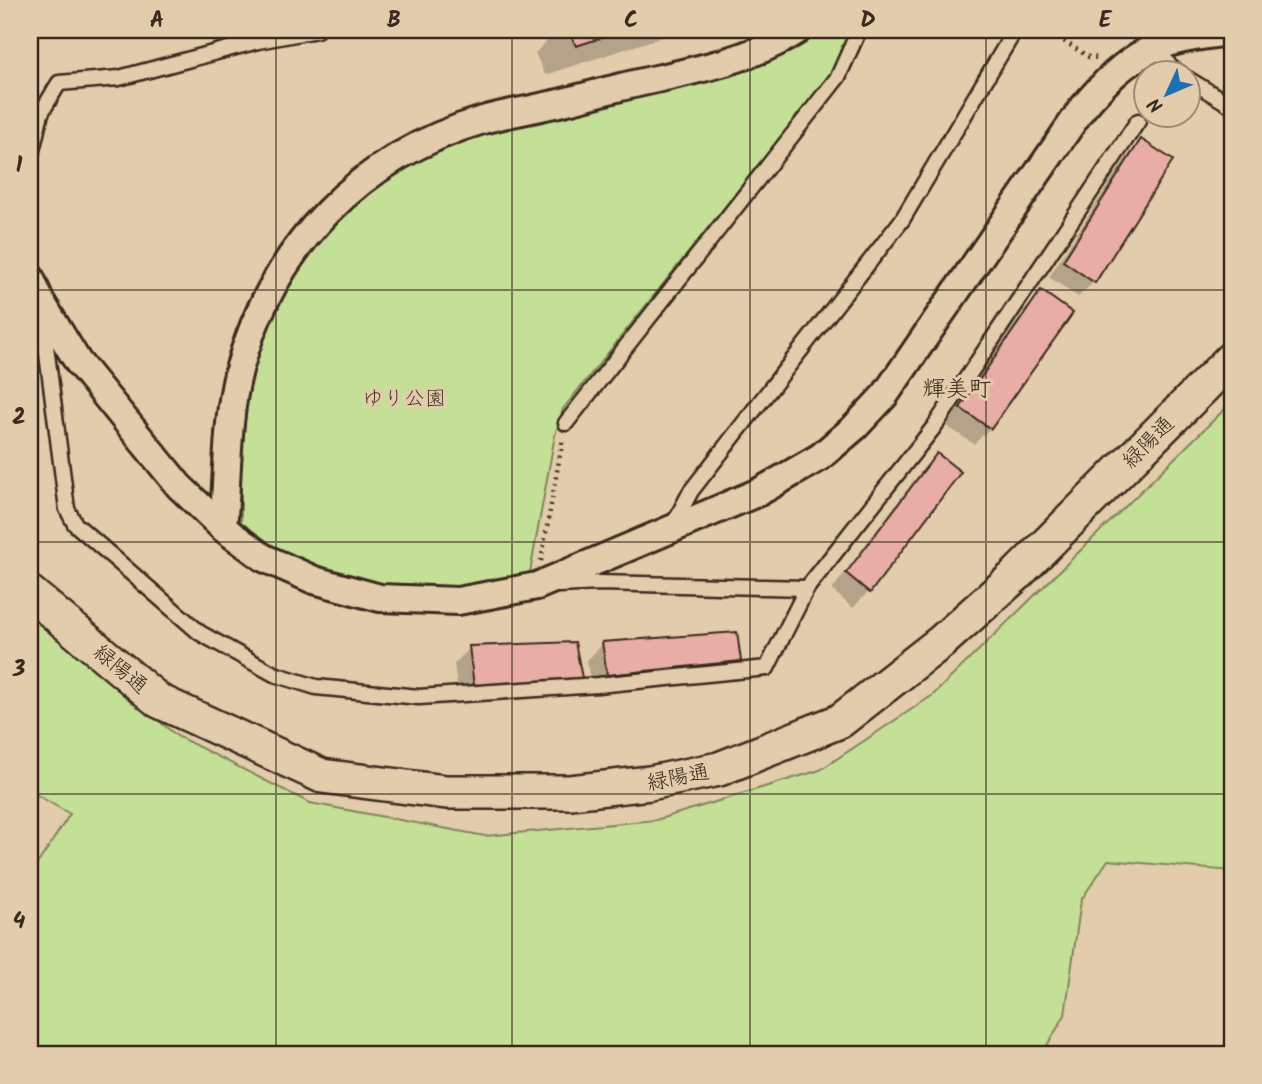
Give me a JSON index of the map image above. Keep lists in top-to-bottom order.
{
  "streets": {
    "street": ["緑陽通"]
  },
  "districts": ["輝美町"],
  "parks": ["ゆり公園"],
  "north": "bottom left",
  "grid": {
    "columns": [
      "A",
      "B",
      "C",
      "D",
      "E"
    ],
    "rows": [
      "1",
      "2",
      "3",
      "4"
    ]
  }
}
